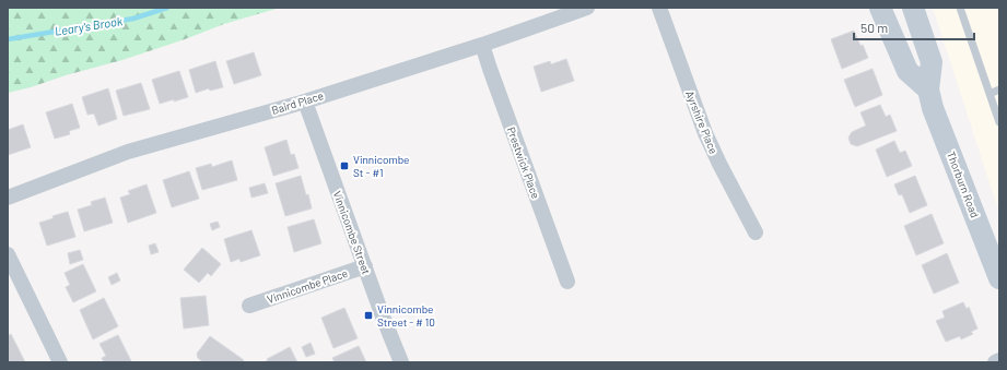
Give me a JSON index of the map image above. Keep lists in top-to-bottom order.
{
  "streets": {
    "main road": ["Thorburn Road"],
    "street": [
      "Baird Place",
      "Ayrshire Place",
      "Prestwick Place",
      "Vinnicombe Street",
      "Vinnicombe Place"
    ]
  },
  "crossings": [
    ["Baird Place", "Prestwick Place"],
    ["Baird Place", "Vinnicombe Street"],
    ["Vinnicombe Street", "Vinnicombe Place"]
  ],
  "water": ["Leary's Brook"],
  "places": {
    "transit": ["Vinnicombe St - #1", "Vinnicombe Street - # 10"]
  },
  "scale_bar": "50 m"
}
